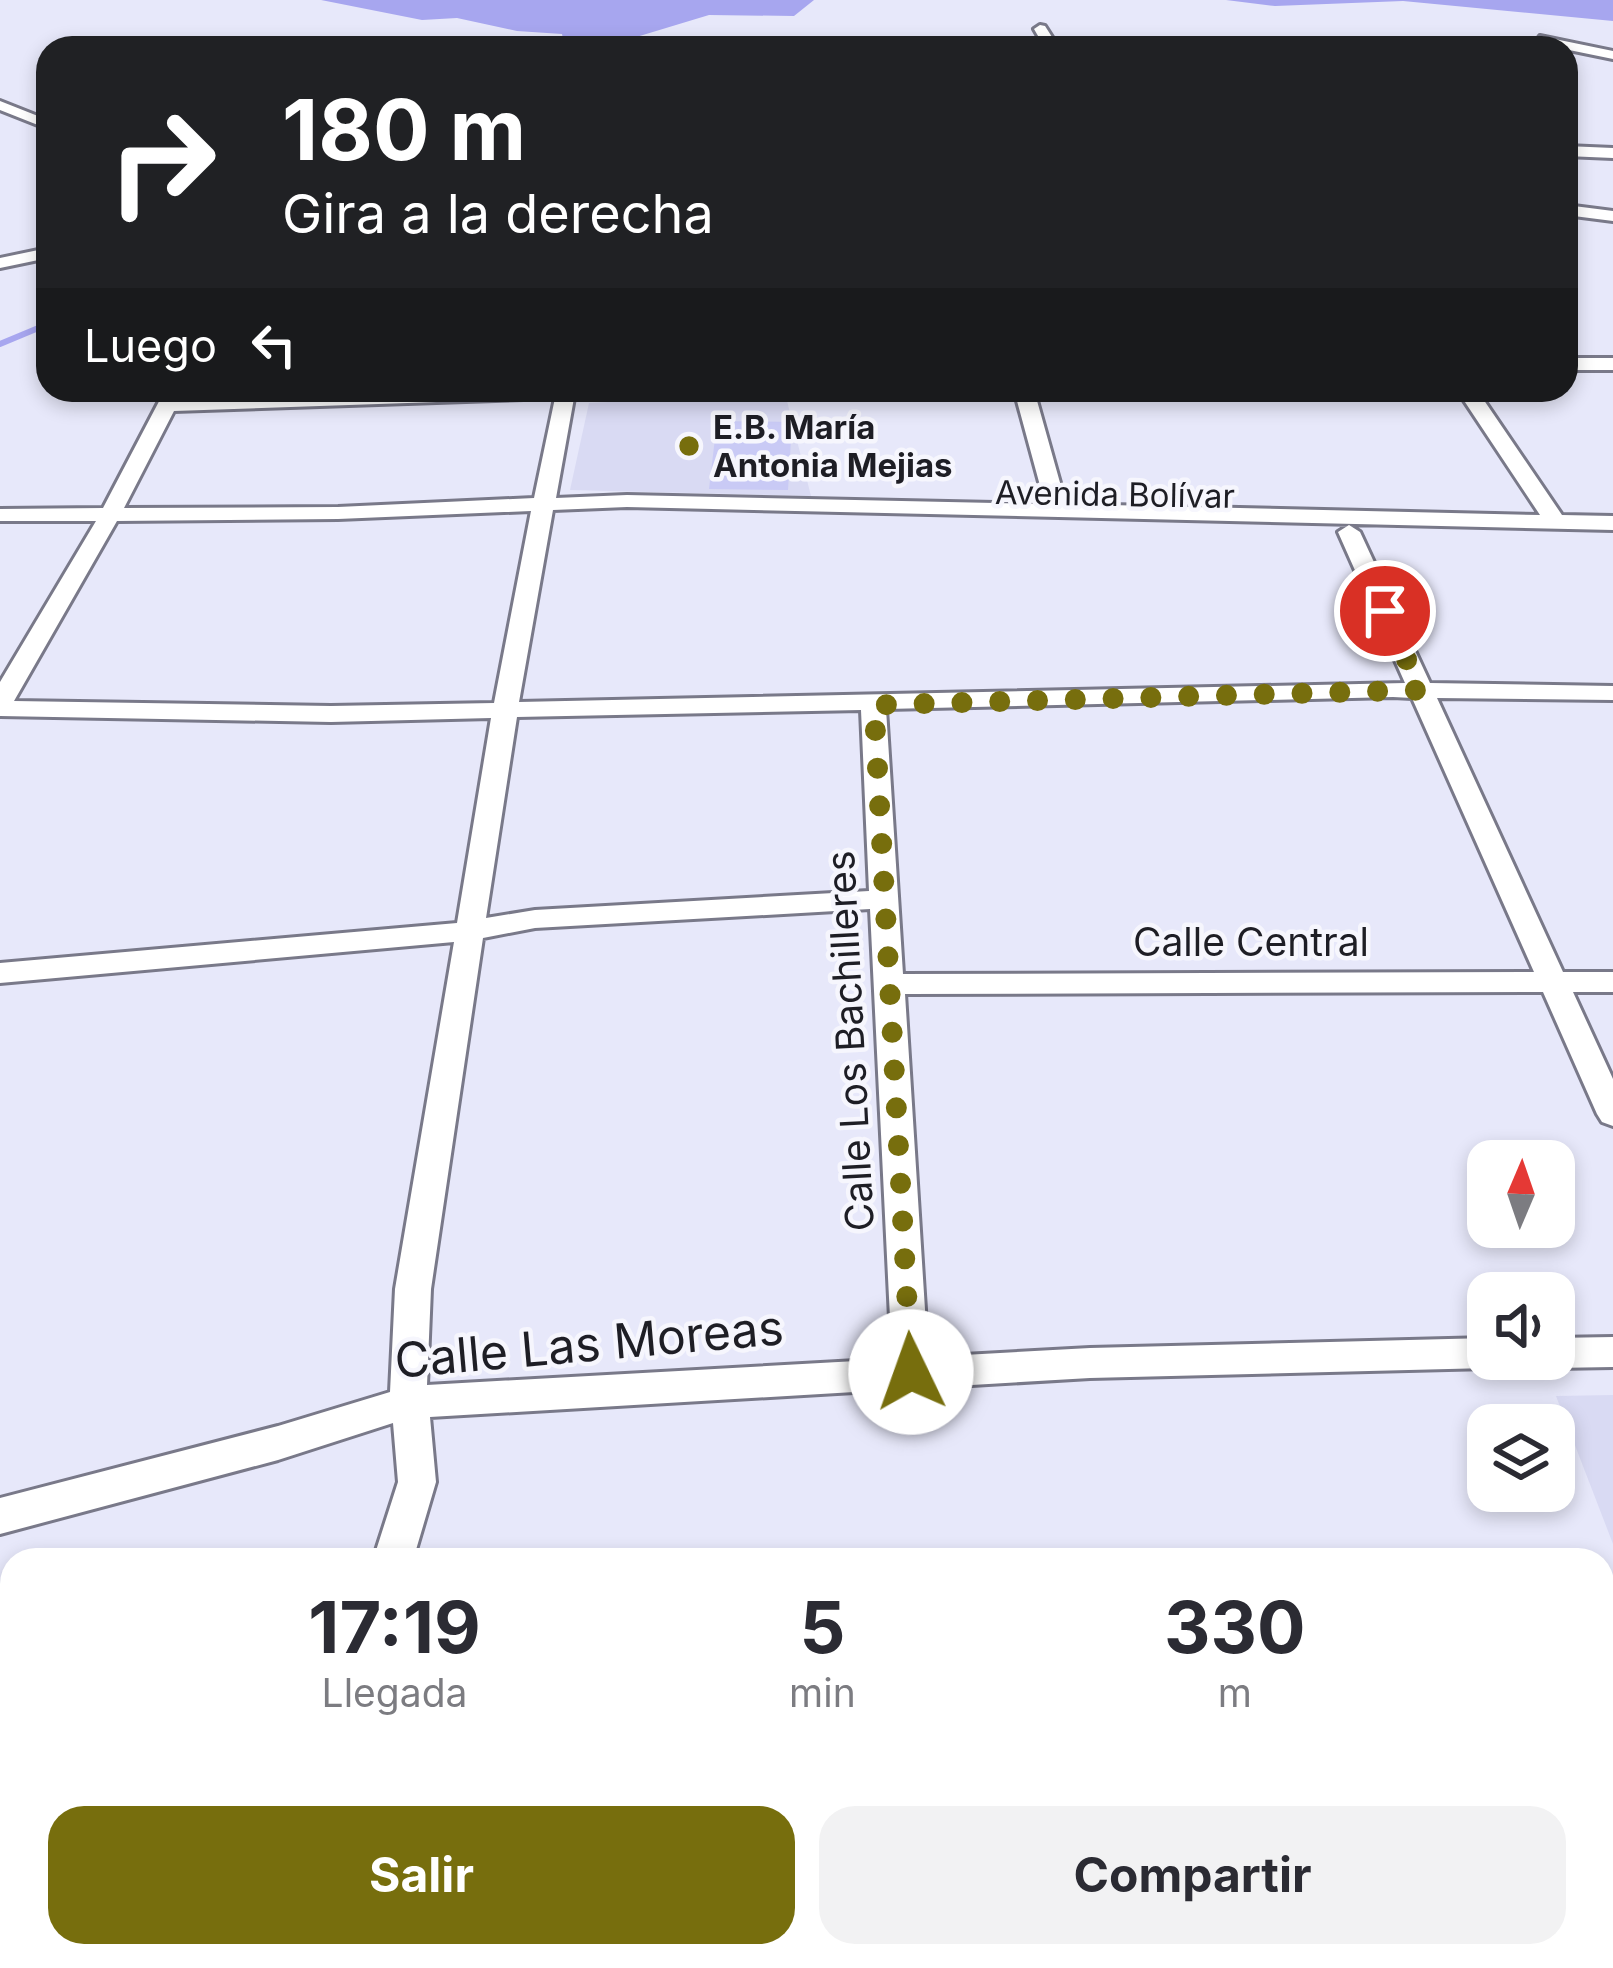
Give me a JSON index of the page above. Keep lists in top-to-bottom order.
{
  "streets": {
    "street": [
      "Avenida Bolívar",
      "Calle Central",
      "Calle Los Bachilleres",
      "Calle Las Moreas"
    ]
  },
  "crossings": [
    ["Calle Central", "Calle Los Bachilleres"],
    ["Calle Los Bachilleres", "Calle Las Moreas"]
  ],
  "places": ["E.B. María Antonia Mejias"],
  "north": "top",
  "page": {
    "turn": ["180 m", "Gira a la derecha"],
    "then": "Luego",
    "eta": [
      "17:19",
      "Llegada",
      "5",
      "min",
      "330",
      "m"
    ],
    "buttons": ["Salir", "Compartir"]
  }
}
